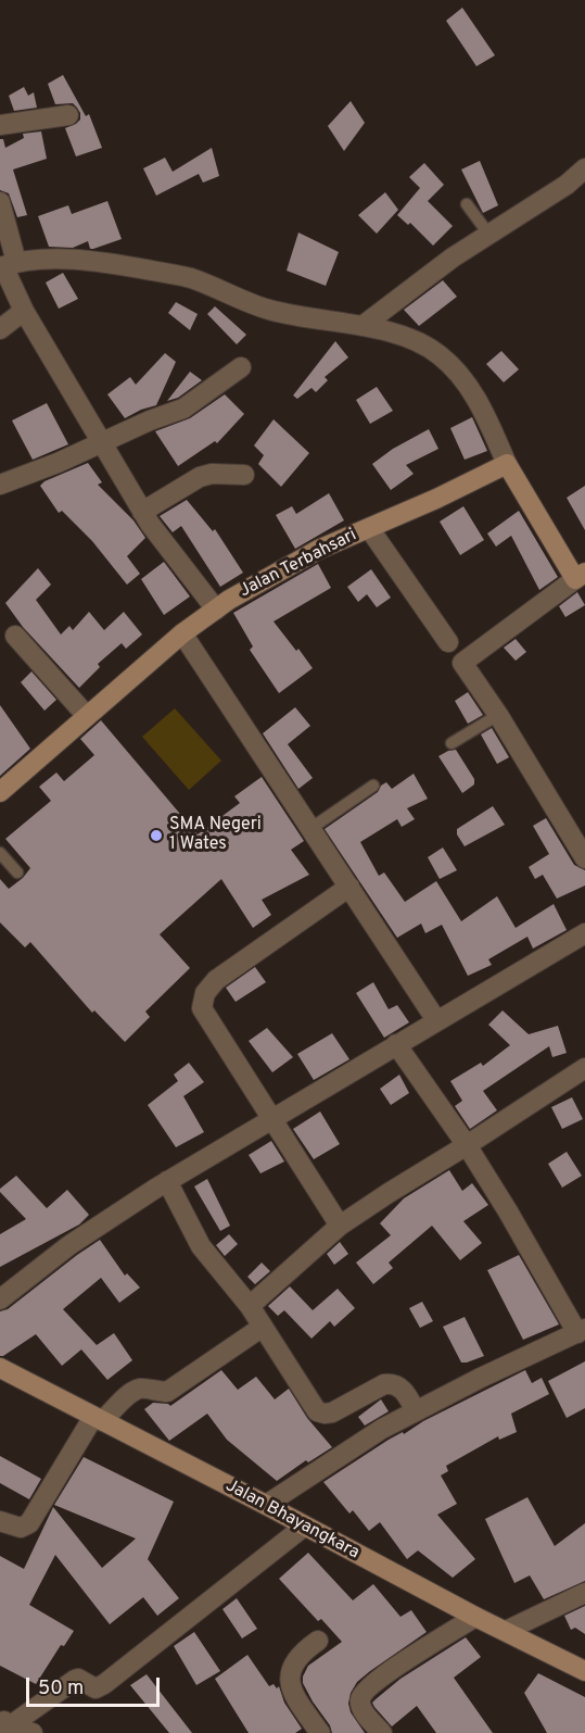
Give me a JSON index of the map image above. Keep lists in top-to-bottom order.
{
  "streets": {
    "street": ["Jalan Terbahsari", "Jalan Bhayangkara"]
  },
  "places": ["SMA Negeri 1 Wates"],
  "scale_bar": "50 m"
}
